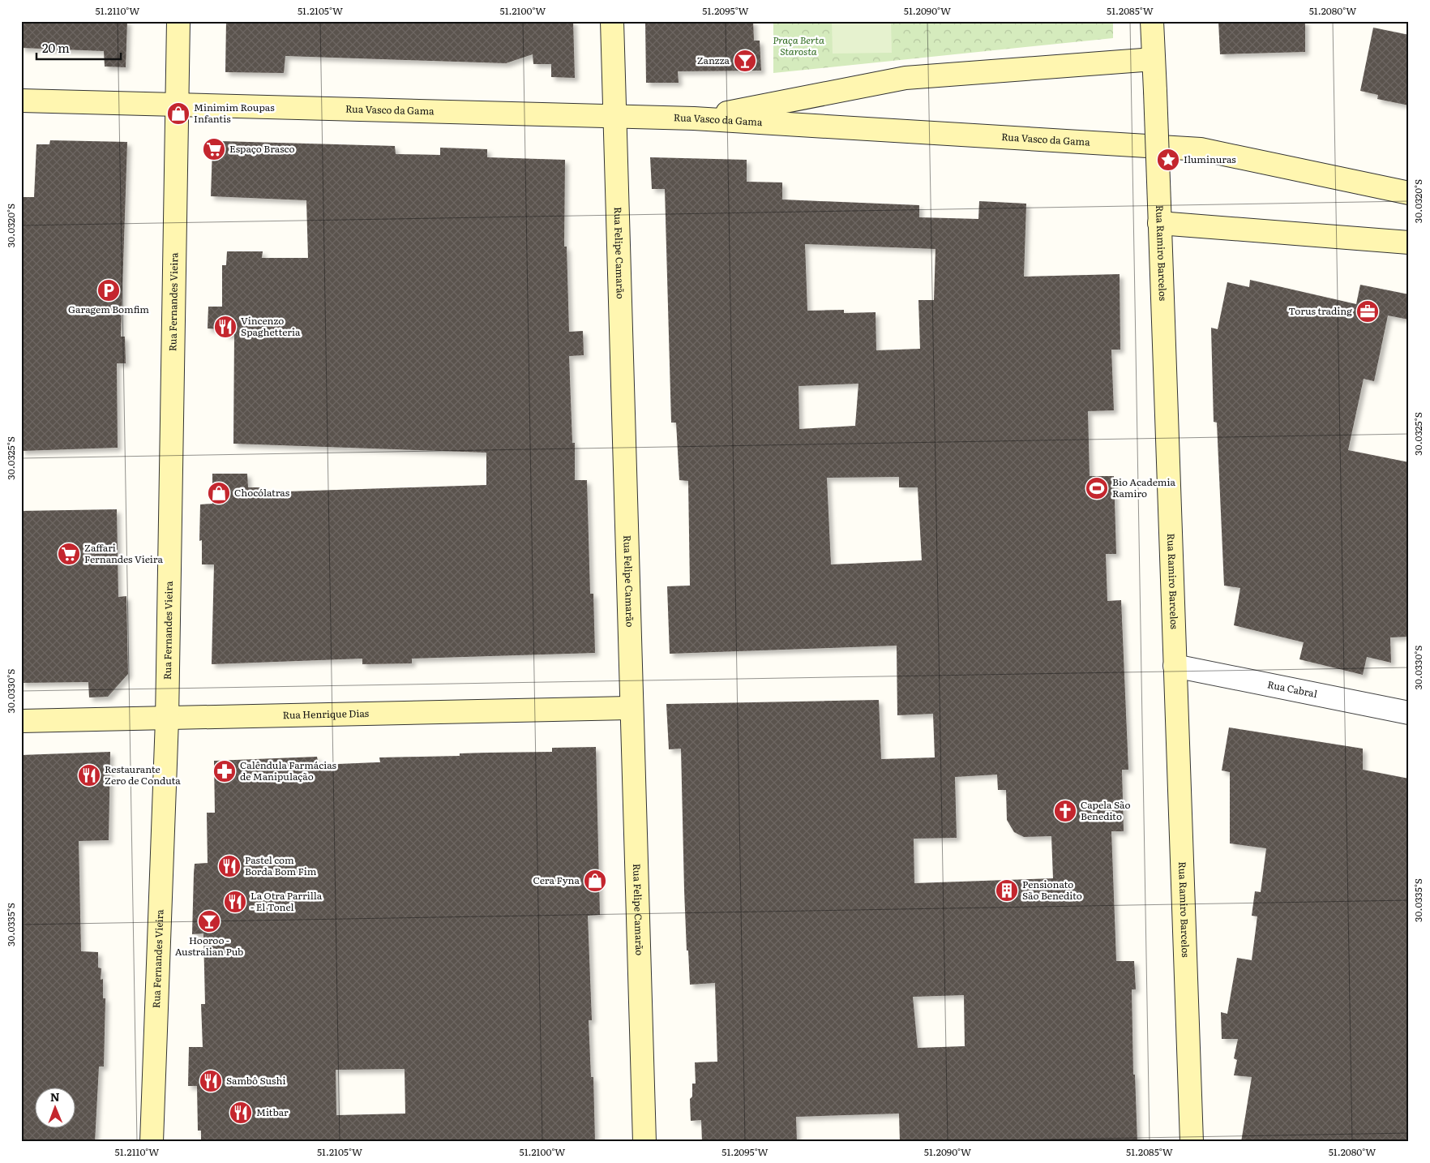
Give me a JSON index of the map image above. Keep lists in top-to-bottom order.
{
  "streets": {
    "street": [
      "Rua Vasco da Gama",
      "Rua Felipe Camarão",
      "Rua Ramiro Barcelos",
      "Rua Fernandes Vieira",
      "Rua Cabral",
      "Rua Henrique Dias"
    ]
  },
  "crossings": [
    ["Rua Vasco da Gama", "Rua Felipe Camarão"],
    ["Rua Vasco da Gama", "Rua Fernandes Vieira"],
    ["Rua Felipe Camarão", "Rua Henrique Dias"],
    ["Rua Ramiro Barcelos", "Rua Cabral"],
    ["Rua Fernandes Vieira", "Rua Henrique Dias"]
  ],
  "parks": ["Praça Berta Starosta"],
  "places": {
    "bar": ["Zanzza", "Hooroo - Australian Pub"],
    "shop": ["Minimim Roupas Infantis", "Chocólatras", "Cera Fyna"],
    "supermarket": ["Espaço Brasco", "Zaffari Fernandes Vieira"],
    "place": ["Iluminuras"],
    "parking": ["Garagem Bomfim"],
    "office": ["Torus trading"],
    "restaurant": [
      "Vincenzo Spaghetteria",
      "Restaurante Zero de Conduta",
      "Pastel com Borda Bom Fim",
      "La Otra Parrilla - El Tonel",
      "Sambô Sushi",
      "Mitbar"
    ],
    "sports": ["Bio Academia Ramiro"],
    "pharmacy": ["Calêndula Farmácias de Manipulação"],
    "church": ["Capela São Benedito"],
    "building": ["Pensionato São Benedito"]
  },
  "scale_bar": "20 m",
  "north": "top",
  "coordinates": [
    "51.2110°W",
    "51.2105°W",
    "51.2100°W",
    "51.2095°W",
    "51.2090°W",
    "51.2085°W",
    "51.2080°W",
    "30.0320°S",
    "30.0325°S",
    "30.0330°S",
    "30.0335°S"
  ]
}
